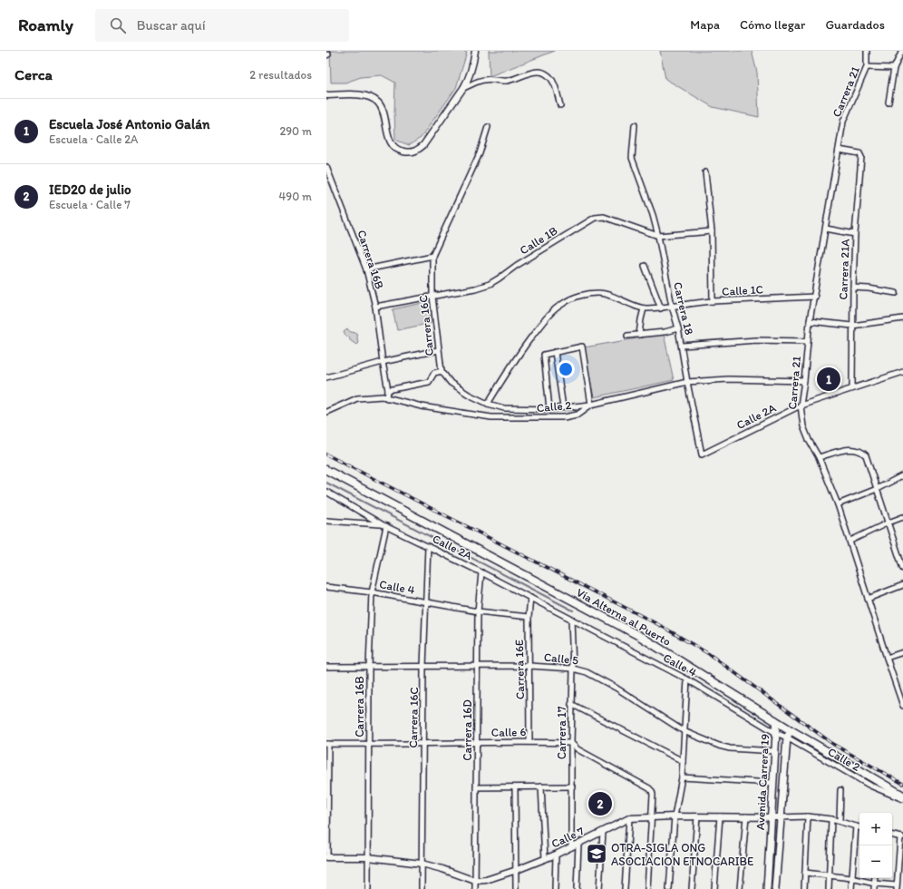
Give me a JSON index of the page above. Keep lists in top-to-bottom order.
{
  "streets": {
    "main road": ["Vía Alterna al Puerto", "Avenida Carrera 19"],
    "street": [
      "Carrera 21",
      "Calle 1B",
      "Carrera 16B",
      "Carrera 21A",
      "Calle 1C",
      "Carrera 18",
      "Carrera 16C",
      "Calle 2",
      "Calle 2A",
      "Calle 4",
      "Calle 5",
      "Carrera 16E",
      "Carrera 16D",
      "Calle 6",
      "Carrera 17",
      "Calle 7"
    ]
  },
  "crossings": [
    ["Carrera 21", "Carrera 21A"],
    ["Carrera 21", "Calle 1C"],
    ["Carrera 21", "Calle 2"],
    ["Carrera 21", "Calle 2A"],
    ["Calle 1B", "Carrera 16B"],
    ["Calle 1B", "Carrera 18"],
    ["Calle 1B", "Carrera 16C"],
    ["Carrera 16B", "Calle 2"],
    ["Carrera 16B", "Calle 2A"],
    ["Carrera 16B", "Calle 4"],
    ["Carrera 16B", "Calle 5"],
    ["Carrera 16B", "Calle 6"],
    ["Carrera 16B", "Calle 7"],
    ["Carrera 21A", "Calle 2A"],
    ["Calle 1C", "Carrera 18"],
    ["Carrera 18", "Calle 2"],
    ["Carrera 18", "Calle 2A"],
    ["Carrera 16C", "Calle 2"],
    ["Carrera 16C", "Calle 2A"],
    ["Carrera 16C", "Calle 4"],
    ["Carrera 16C", "Calle 5"],
    ["Carrera 16C", "Calle 6"],
    ["Carrera 16C", "Calle 7"],
    ["Calle 2", "Calle 4"],
    ["Calle 2", "Avenida Carrera 19"],
    ["Calle 2A", "Calle 4"],
    ["Calle 2A", "Carrera 16E"],
    ["Calle 2A", "Carrera 16D"],
    ["Calle 2A", "Carrera 17"],
    ["Calle 4", "Carrera 16E"],
    ["Calle 4", "Carrera 16D"],
    ["Calle 4", "Carrera 17"],
    ["Calle 4", "Avenida Carrera 19"],
    ["Vía Alterna al Puerto", "Avenida Carrera 19"],
    ["Calle 5", "Carrera 16E"],
    ["Calle 5", "Carrera 16D"],
    ["Calle 5", "Carrera 17"],
    ["Calle 5", "Avenida Carrera 19"],
    ["Carrera 16E", "Calle 6"],
    ["Carrera 16D", "Calle 6"],
    ["Carrera 16D", "Calle 7"],
    ["Calle 6", "Carrera 17"],
    ["Carrera 17", "Calle 7"],
    ["Avenida Carrera 19", "Calle 7"]
  ],
  "places": {
    "school or university": ["OTRA-SIGLA ONG ASOCIACION ETNOCARIBE"]
  },
  "page": {
    "header": "Roamly",
    "search": "Buscar aquí",
    "nav": ["Mapa", "Cómo llegar", "Guardados"],
    "heading": ["Cerca", "2 resultados"],
    "list": [
      {
        "mark": "1",
        "name": "Escuela José Antonio Galán",
        "note": "Escuela · Calle 2A",
        "value": "290 m"
      },
      {
        "mark": "2",
        "name": "IED20 de julio",
        "note": "Escuela · Calle 7",
        "value": "490 m"
      }
    ],
    "pins": ["1", "2"],
    "map_buttons": ["+", "−"]
  }
}
